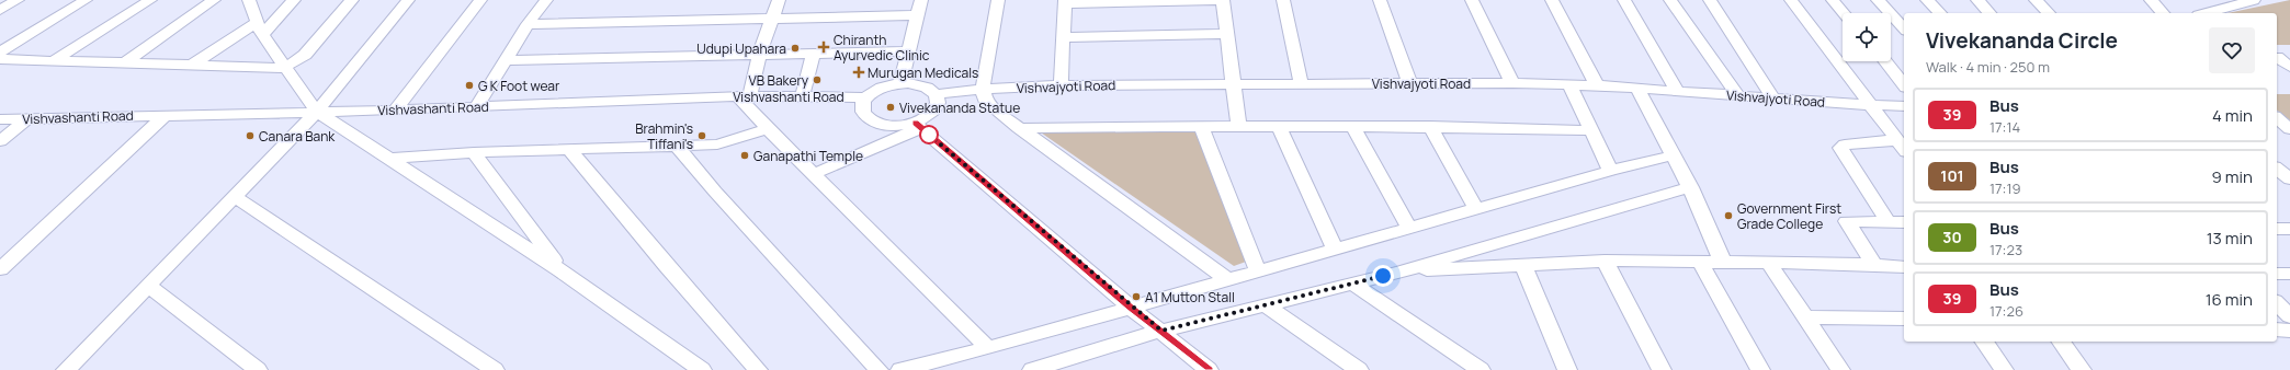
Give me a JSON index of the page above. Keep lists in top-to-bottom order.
{
  "streets": {
    "street": ["Vishvajyoti Road", "Vishvashanti Road"]
  },
  "places": {
    "health": ["Chiranth Ayurvedic Clinic", "Murugan Medicals"],
    "other": [
      "Udupi Upahara",
      "VB Bakery",
      "G K Foot wear",
      "Vivekananda Statue",
      "Canara Bank",
      "Brahmin's Tiffani's",
      "Ganapathi Temple",
      "Government First Grade College",
      "A1 Mutton Stall"
    ]
  },
  "lines": ["bus line 39"],
  "page": {
    "heading": ["Vivekananda Circle", "Walk · 4 min · 250 m"],
    "list": [
      {
        "mark": "39",
        "name": "Bus",
        "note": "17:14",
        "value": "4 min"
      },
      {
        "mark": "101",
        "name": "Bus",
        "note": "17:19",
        "value": "9 min"
      },
      {
        "mark": "30",
        "name": "Bus",
        "note": "17:23",
        "value": "13 min"
      },
      {
        "mark": "39",
        "name": "Bus",
        "note": "17:26",
        "value": "16 min"
      }
    ]
  }
}
